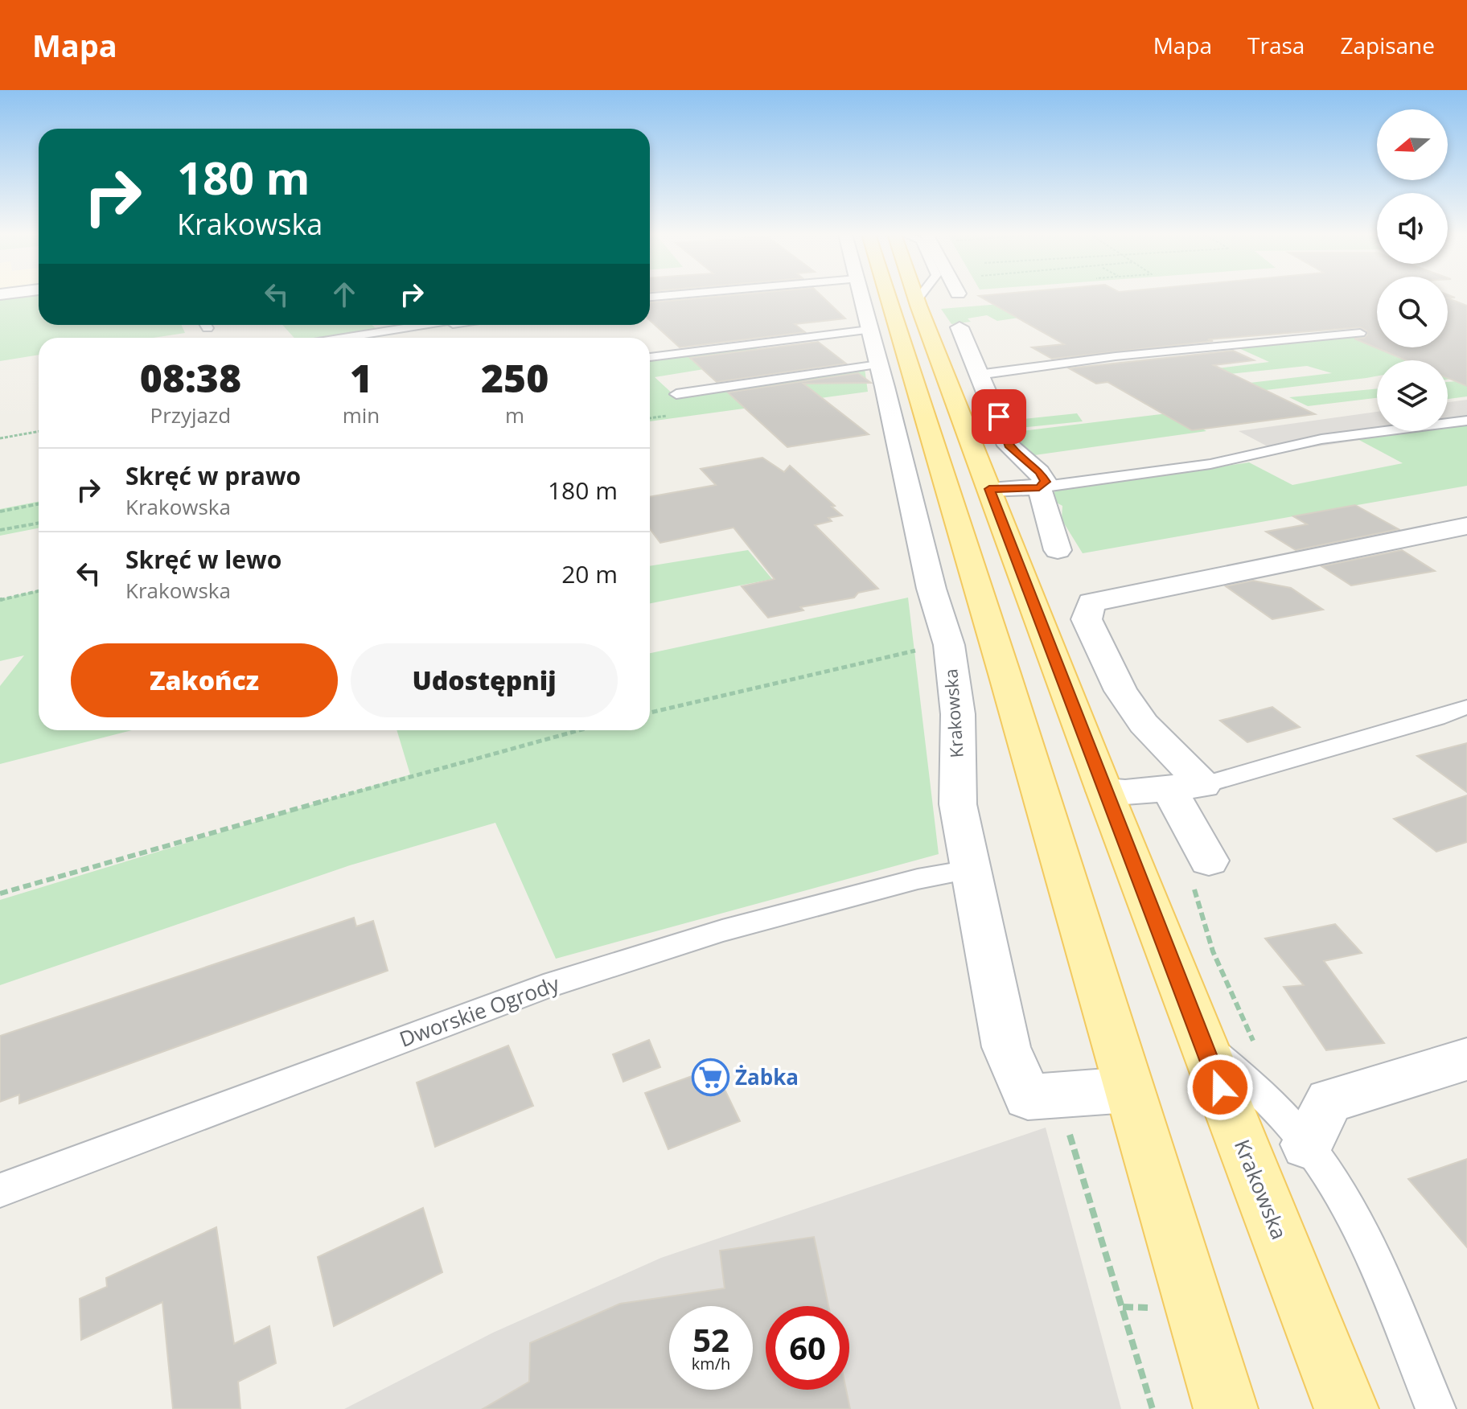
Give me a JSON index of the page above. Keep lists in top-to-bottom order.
{
  "streets": {
    "main road": ["Krakowska"],
    "lane": ["Dworskie Ogrody"]
  },
  "crossings": [
    ["Krakowska", "Dworskie Ogrody"]
  ],
  "places": {
    "supermarket": ["Żabka"]
  },
  "north": "left",
  "page": {
    "header": "Mapa",
    "nav": ["Mapa", "Trasa", "Zapisane"],
    "turn": ["180 m", "Krakowska"],
    "eta": [
      "08:38",
      "Przyjazd",
      "1",
      "min",
      "250",
      "m"
    ],
    "list": [
      {
        "name": "Skręć w prawo",
        "note": "Krakowska",
        "value": "180 m"
      },
      {
        "name": "Skręć w lewo",
        "note": "Krakowska",
        "value": "20 m"
      }
    ],
    "buttons": ["Zakończ", "Udostępnij"],
    "speed": "52 km/h",
    "limit": "60"
  }
}
